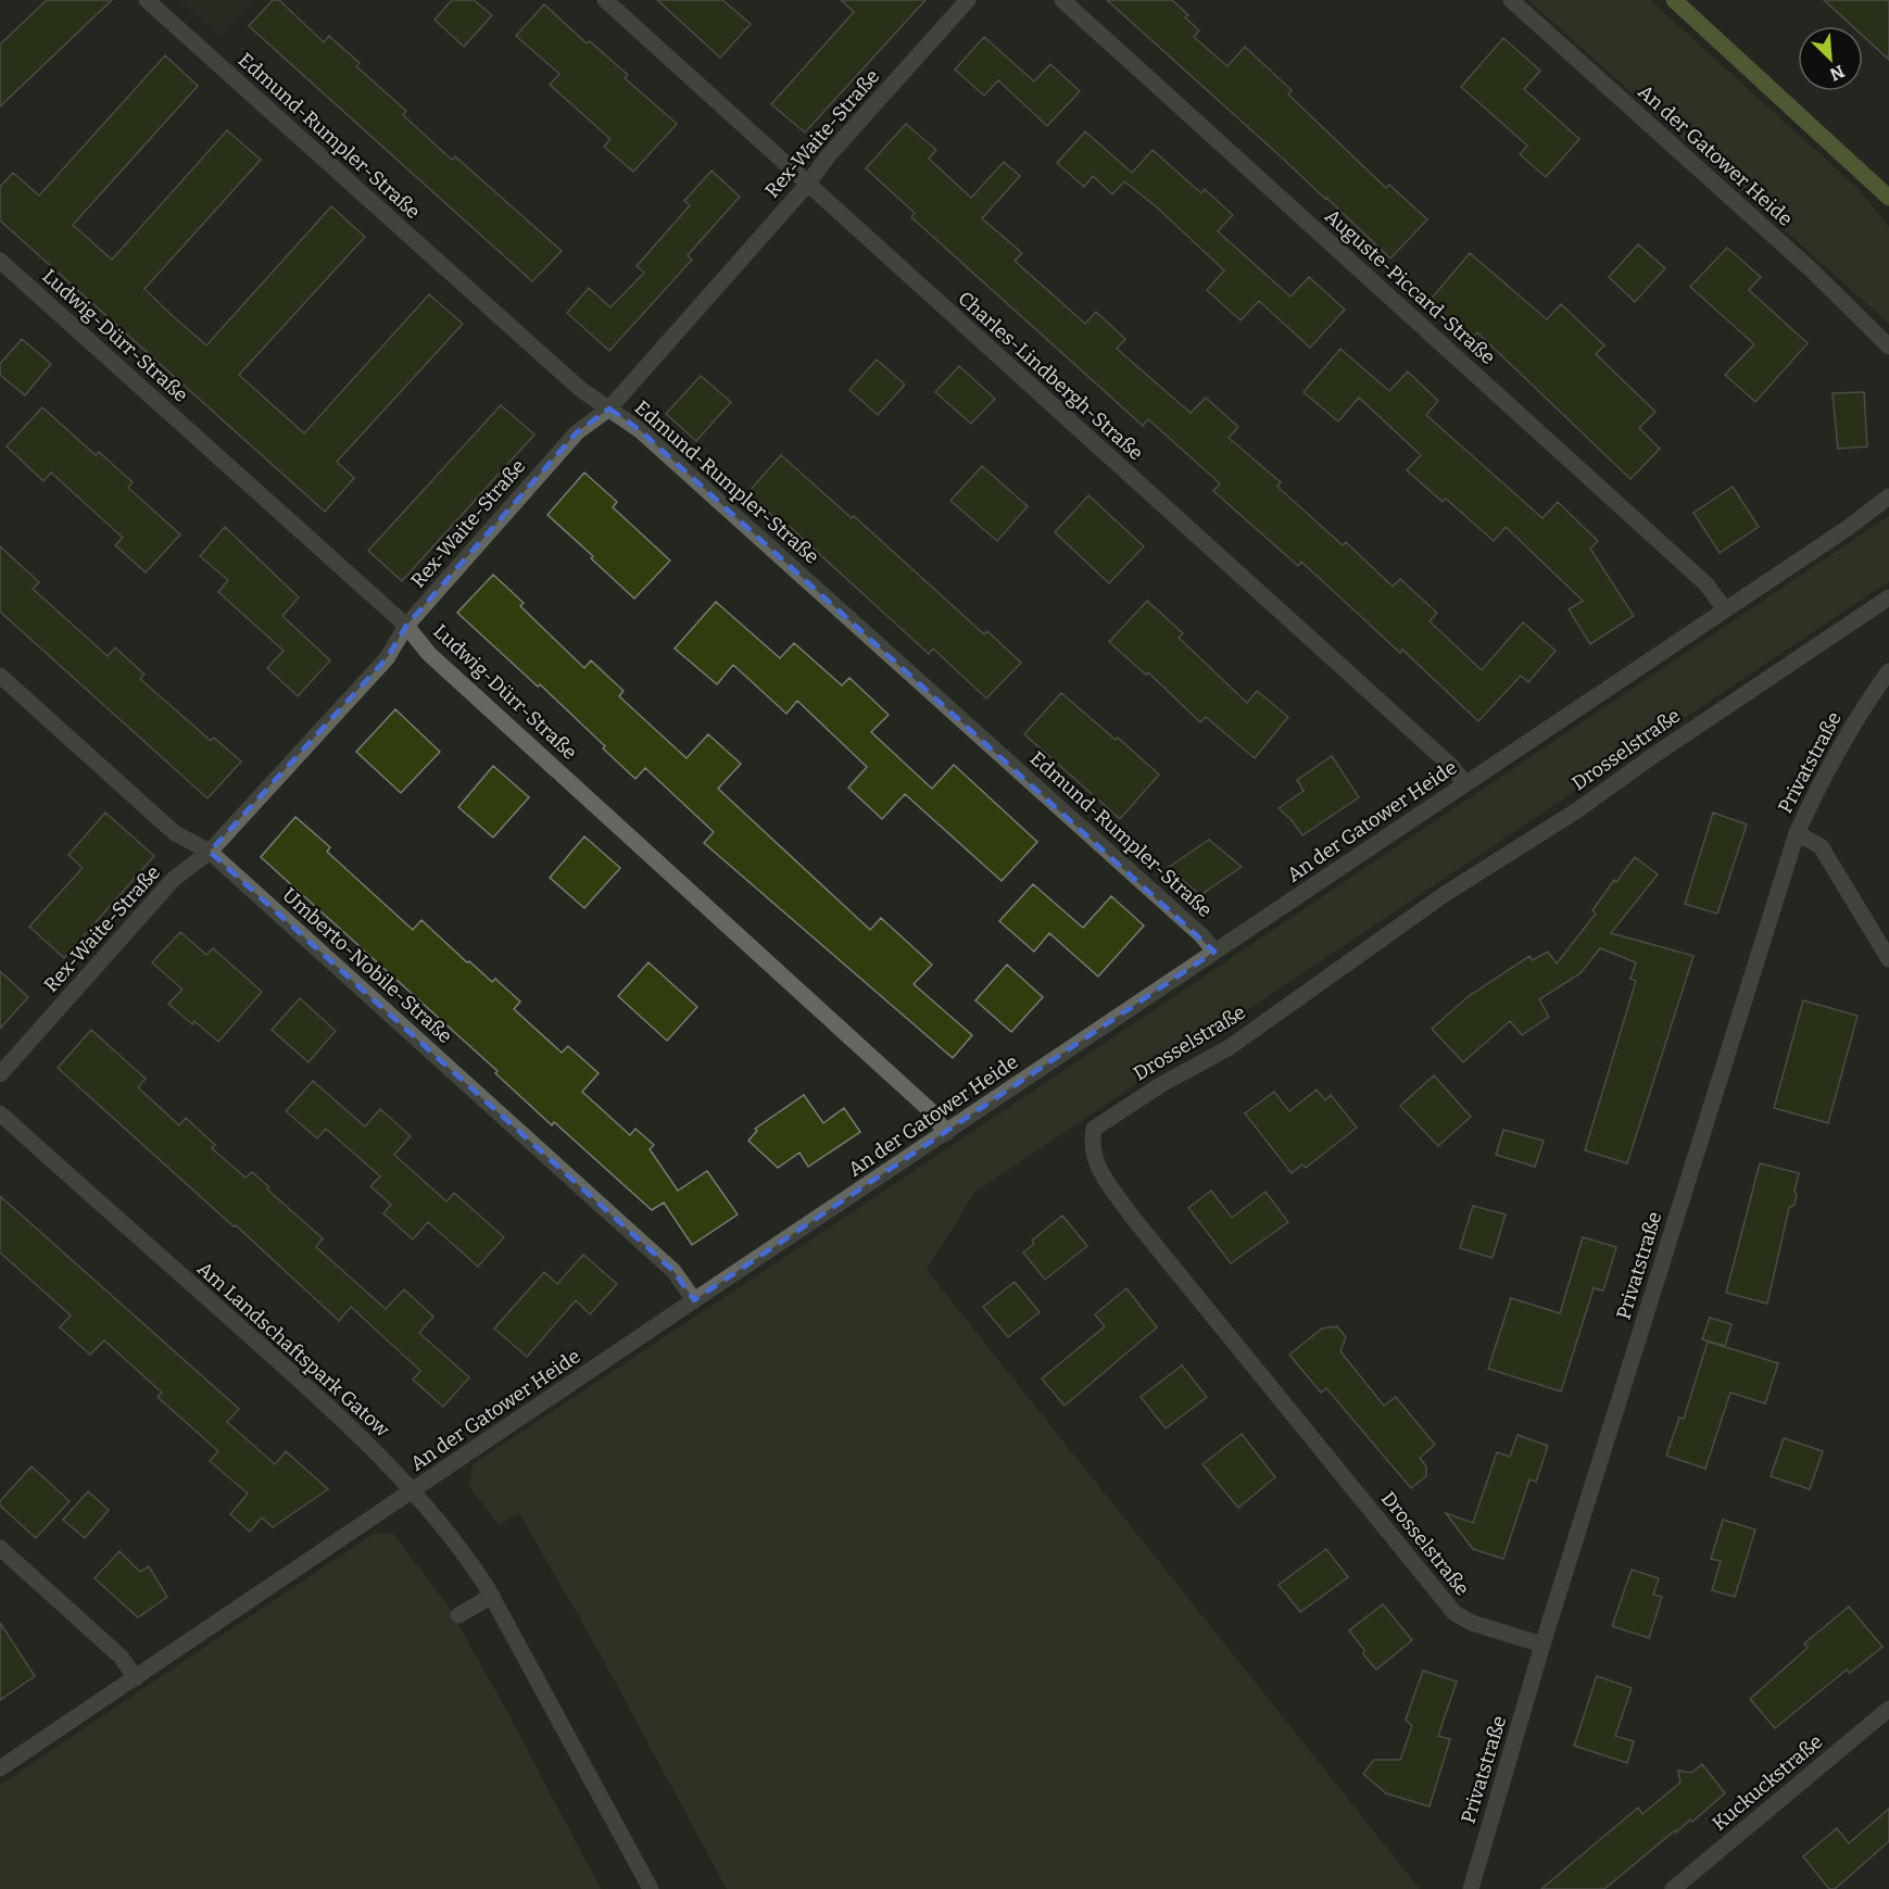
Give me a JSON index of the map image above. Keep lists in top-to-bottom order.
{
  "streets": {
    "street": [
      "Rex-Waite-Straße",
      "Edmund-Rumpler-Straße",
      "An der Gatower Heide",
      "Auguste-Piccard-Straße",
      "Ludwig-Dürr-Straße",
      "Charles-Lindbergh-Straße",
      "Drosselstraße",
      "Privatstraße",
      "Umberto-Nobile-Straße",
      "Am Landschaftspark Gatow",
      "Kuckuckstraße"
    ]
  },
  "crossings": [
    ["Rex-Waite-Straße", "Edmund-Rumpler-Straße"],
    ["Rex-Waite-Straße", "Ludwig-Dürr-Straße"],
    ["Rex-Waite-Straße", "Charles-Lindbergh-Straße"],
    ["Rex-Waite-Straße", "Umberto-Nobile-Straße"],
    ["Edmund-Rumpler-Straße", "An der Gatower Heide"],
    ["An der Gatower Heide", "Auguste-Piccard-Straße"],
    ["An der Gatower Heide", "Ludwig-Dürr-Straße"],
    ["An der Gatower Heide", "Charles-Lindbergh-Straße"],
    ["An der Gatower Heide", "Umberto-Nobile-Straße"],
    ["An der Gatower Heide", "Am Landschaftspark Gatow"],
    ["Drosselstraße", "Privatstraße"]
  ],
  "north": "bottom right"
}
